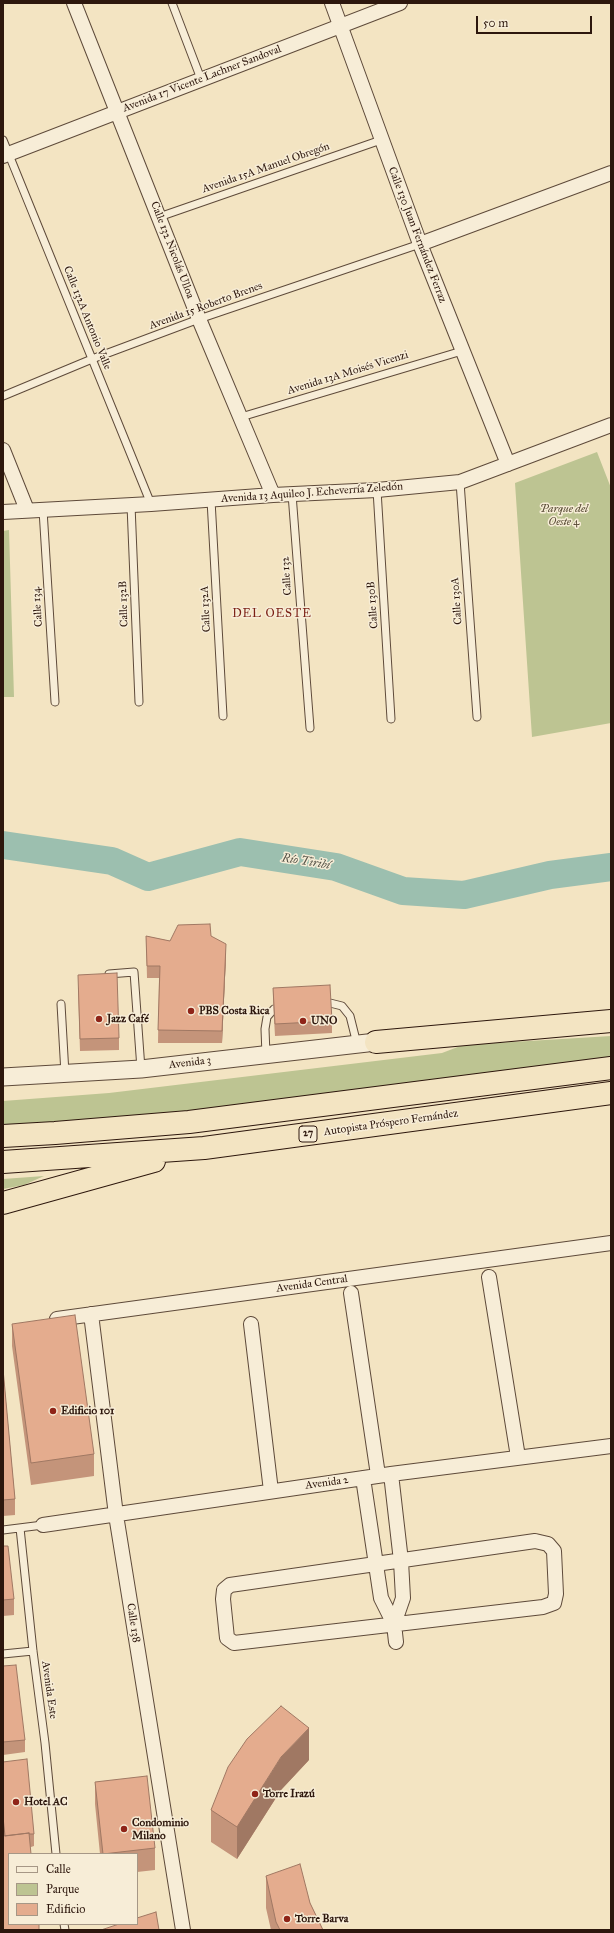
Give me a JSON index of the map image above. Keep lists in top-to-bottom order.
{
  "streets": {
    "highway": ["Autopista Próspero Fernández", "27"],
    "street": [
      "Avenida 17 Vicente Lachner Sandoval",
      "Calle 130 Juan Fernández Ferraz",
      "Calle 132 Nicolás Ulloa",
      "Avenida 13 Aquileo J. Echeverría Zeledón",
      "Avenida 3",
      "Avenida Central",
      "Avenida 2",
      "Calle 138"
    ],
    "lane": [
      "Avenida 15A Manuel Obregón",
      "Avenida 15 Roberto Brenes",
      "Calle 132A Antonio Valle",
      "Avenida 13A Moisés Vicenzi",
      "Calle 132",
      "Calle 130A",
      "Calle 132B",
      "Calle 130B",
      "Calle 134",
      "Calle 132A",
      "Avenida Este"
    ]
  },
  "crossings": [
    ["Avenida 17 Vicente Lachner Sandoval", "Calle 130 Juan Fernández Ferraz"],
    ["Avenida 17 Vicente Lachner Sandoval", "Calle 132 Nicolás Ulloa"],
    ["Avenida 17 Vicente Lachner Sandoval", "Calle 132A Antonio Valle"],
    ["Avenida 15A Manuel Obregón", "Calle 130 Juan Fernández Ferraz"],
    ["Avenida 15A Manuel Obregón", "Calle 132 Nicolás Ulloa"],
    ["Calle 130 Juan Fernández Ferraz", "Avenida 15 Roberto Brenes"],
    ["Calle 130 Juan Fernández Ferraz", "Avenida 13A Moisés Vicenzi"],
    ["Calle 130 Juan Fernández Ferraz", "Avenida 13 Aquileo J. Echeverría Zeledón"],
    ["Calle 132 Nicolás Ulloa", "Avenida 15 Roberto Brenes"],
    ["Calle 132 Nicolás Ulloa", "Avenida 13A Moisés Vicenzi"],
    ["Calle 132 Nicolás Ulloa", "Avenida 13 Aquileo J. Echeverría Zeledón"],
    ["Avenida 15 Roberto Brenes", "Calle 132A Antonio Valle"],
    ["Calle 132A Antonio Valle", "Avenida 13 Aquileo J. Echeverría Zeledón"],
    ["Avenida 13 Aquileo J. Echeverría Zeledón", "Calle 132"],
    ["Avenida 13 Aquileo J. Echeverría Zeledón", "Calle 130A"],
    ["Avenida 13 Aquileo J. Echeverría Zeledón", "Calle 132B"],
    ["Avenida 13 Aquileo J. Echeverría Zeledón", "Calle 130B"],
    ["Avenida 13 Aquileo J. Echeverría Zeledón", "Calle 134"],
    ["Avenida 13 Aquileo J. Echeverría Zeledón", "Calle 132A"],
    ["Avenida Central", "Calle 138"],
    ["Avenida 2", "Calle 138"]
  ],
  "districts": ["DEL OESTE"],
  "water": ["Río Tiribí"],
  "parks": ["Parque del Oeste 4"],
  "places": [
    "PBS Costa Rica",
    "Jazz Café",
    "UNO",
    "Edificio 101",
    "Torre Irazú",
    "Hotel AC",
    "Condominio Milano",
    "Torre Barva"
  ],
  "legend": ["Calle", "Parque", "Edificio"],
  "scale_bar": "50 m"
}
